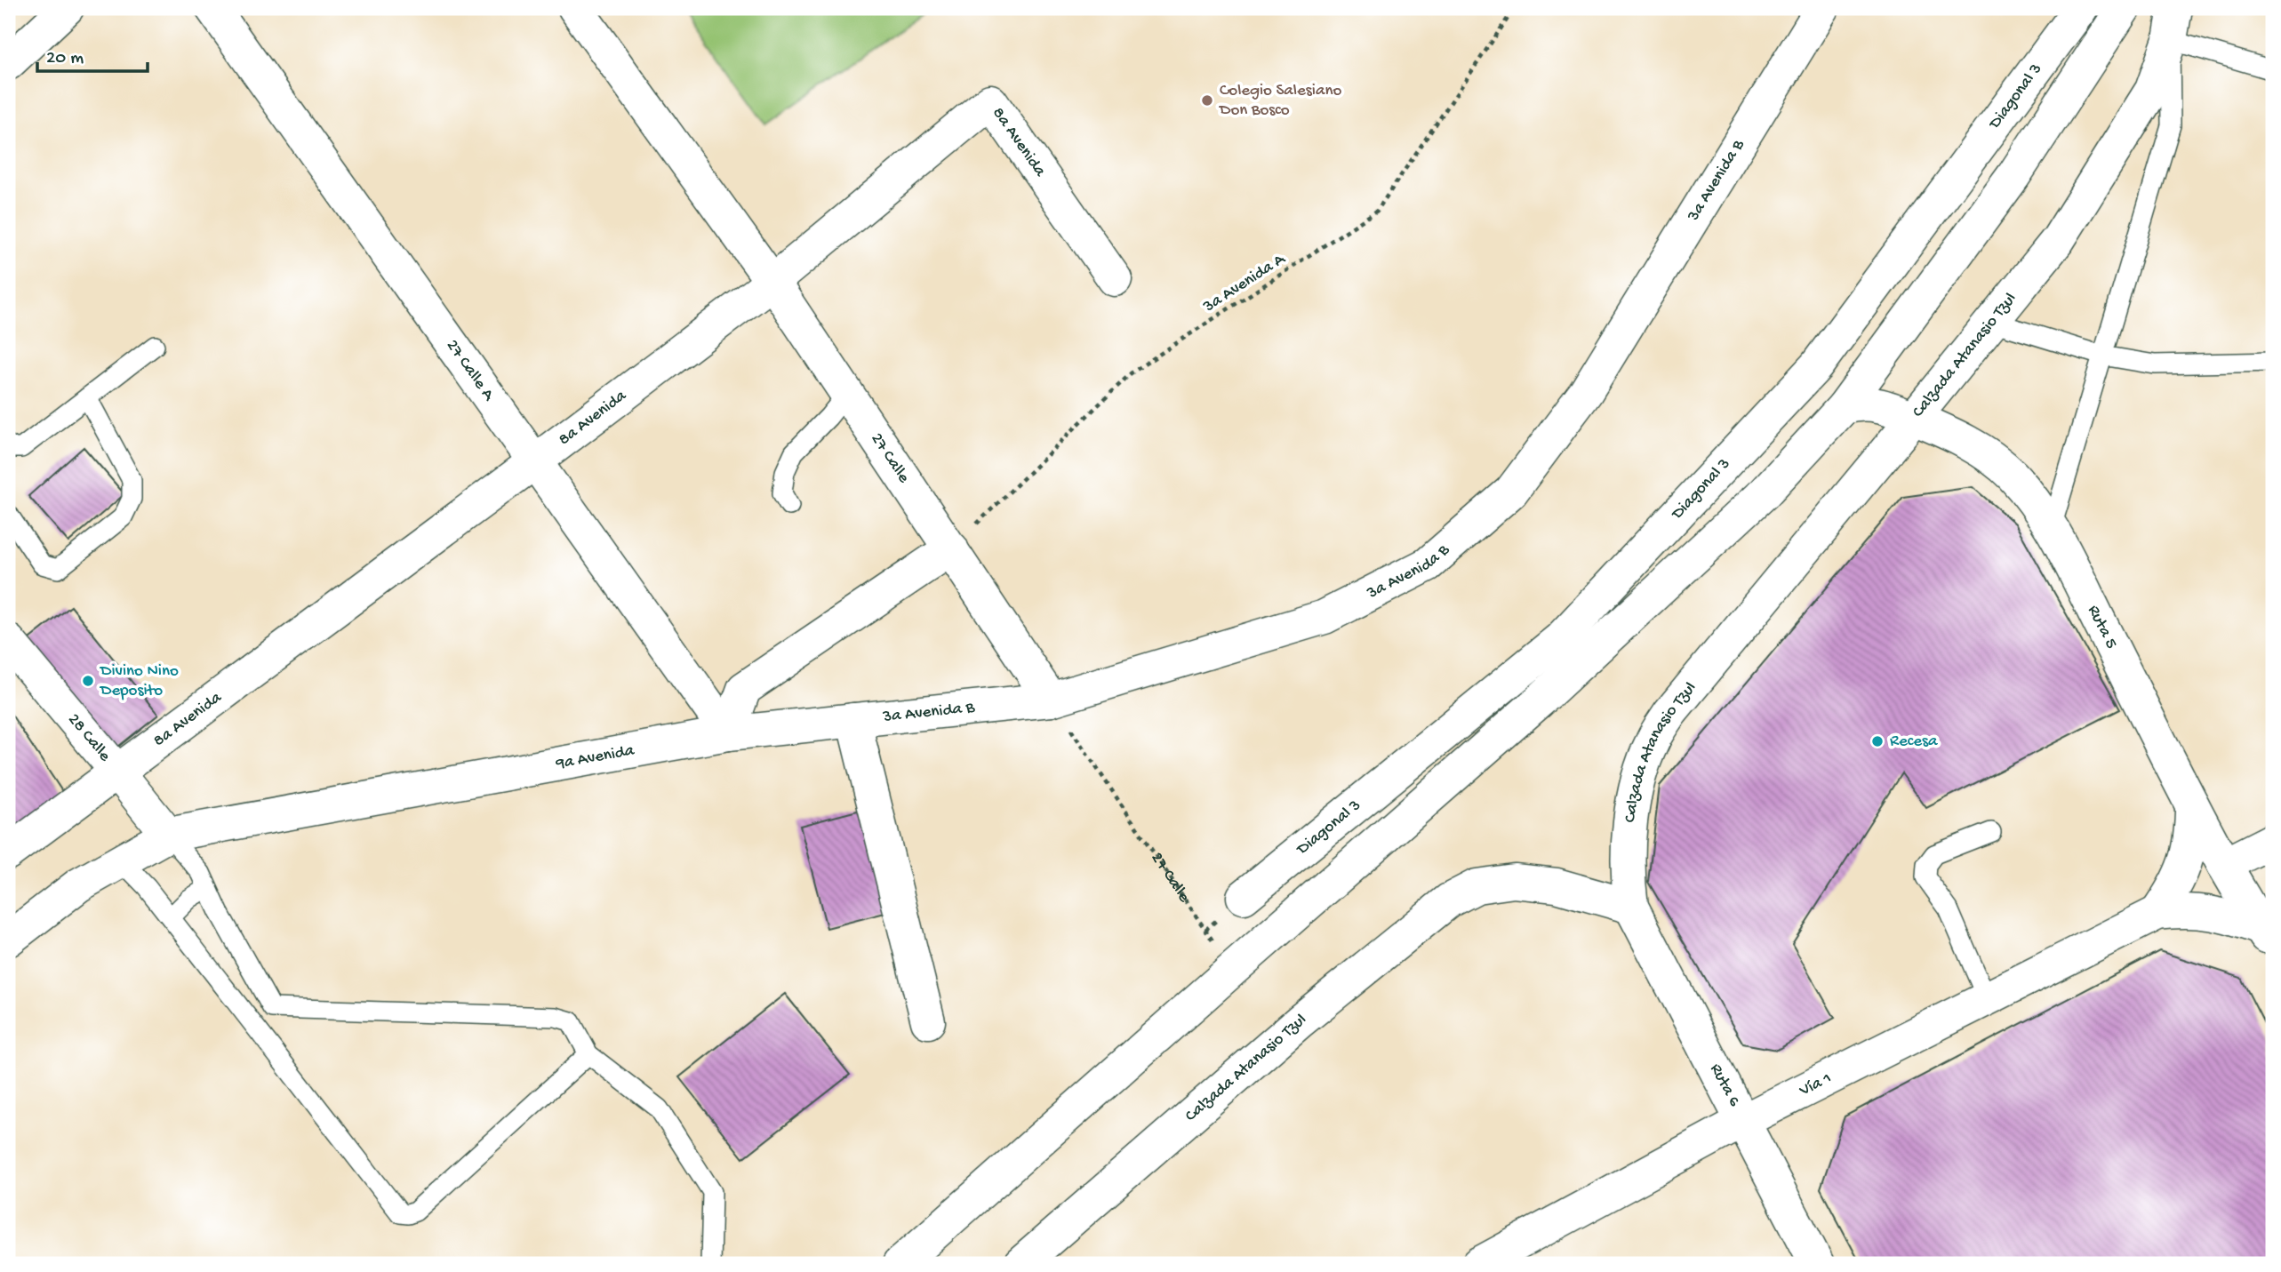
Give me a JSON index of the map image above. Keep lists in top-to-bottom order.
{
  "streets": {
    "street": [
      "Diagonal 3",
      "8a Avenida",
      "3a Avenida B",
      "Calzada Atanasio Tzul",
      "27 Calle A",
      "27 Calle",
      "Ruta 5",
      "28 Calle",
      "9a Avenida",
      "Vía 1",
      "Ruta 6"
    ],
    "path": ["3a Avenida A"]
  },
  "crossings": [
    ["8a Avenida", "27 Calle A"],
    ["8a Avenida", "27 Calle"],
    ["8a Avenida", "28 Calle"],
    ["3a Avenida B", "27 Calle A"],
    ["3a Avenida B", "27 Calle"],
    ["3a Avenida B", "9a Avenida"],
    ["3a Avenida A", "27 Calle"],
    ["Calzada Atanasio Tzul", "Ruta 5"],
    ["Calzada Atanasio Tzul", "Ruta 6"],
    ["27 Calle A", "9a Avenida"],
    ["Ruta 5", "Vía 1"],
    ["28 Calle", "9a Avenida"],
    ["Vía 1", "Ruta 6"]
  ],
  "places": ["Colegio Salesiano Don Bosco", "Divino Nino Deposito", "Recesa"],
  "scale_bar": "20 m"
}
